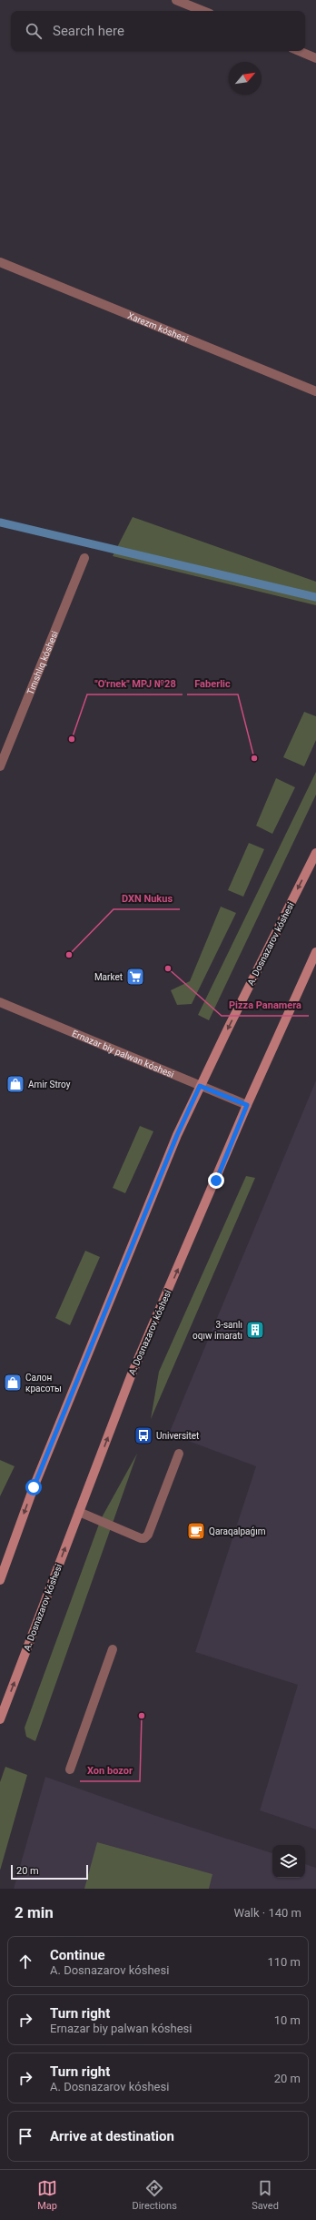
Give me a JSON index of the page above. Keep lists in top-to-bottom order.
{
  "streets": {
    "main road": ["A. Dosnazarov kóshesi"],
    "street": ["Xarezm kóshesi", "Tınıshlıq kóshesi", "Ernazar biy palwan kóshesi"]
  },
  "crossings": [
    ["A. Dosnazarov kóshesi", "Ernazar biy palwan kóshesi"]
  ],
  "places": {
    "other": [
      "\"O'rnek\" MPJ №28",
      "Faberlic",
      "DXN Nukus",
      "Pizza Panamera",
      "Xon bozor"
    ],
    "supermarket": ["Market"],
    "shop": ["Amir Stroy", "Салон красоты"],
    "building": ["3-sanlı oqıw imaratı"],
    "bus stop": ["Universitet"],
    "cafe": ["Qaraqalpaǵım"]
  },
  "scale_bar": "20 m",
  "north": "top right",
  "page": {
    "search": "Search here",
    "scale": "20 m",
    "heading": ["2 min", "Walk · 140 m"],
    "list": [
      ["Continue", "A. Dosnazarov kóshesi", "110 m"],
      ["Turn right", "Ernazar biy palwan kóshesi", "10 m"],
      ["Turn right", "A. Dosnazarov kóshesi", "20 m"],
      "Arrive at destination"
    ],
    "nav": ["Map", "Directions", "Saved"]
  }
}
